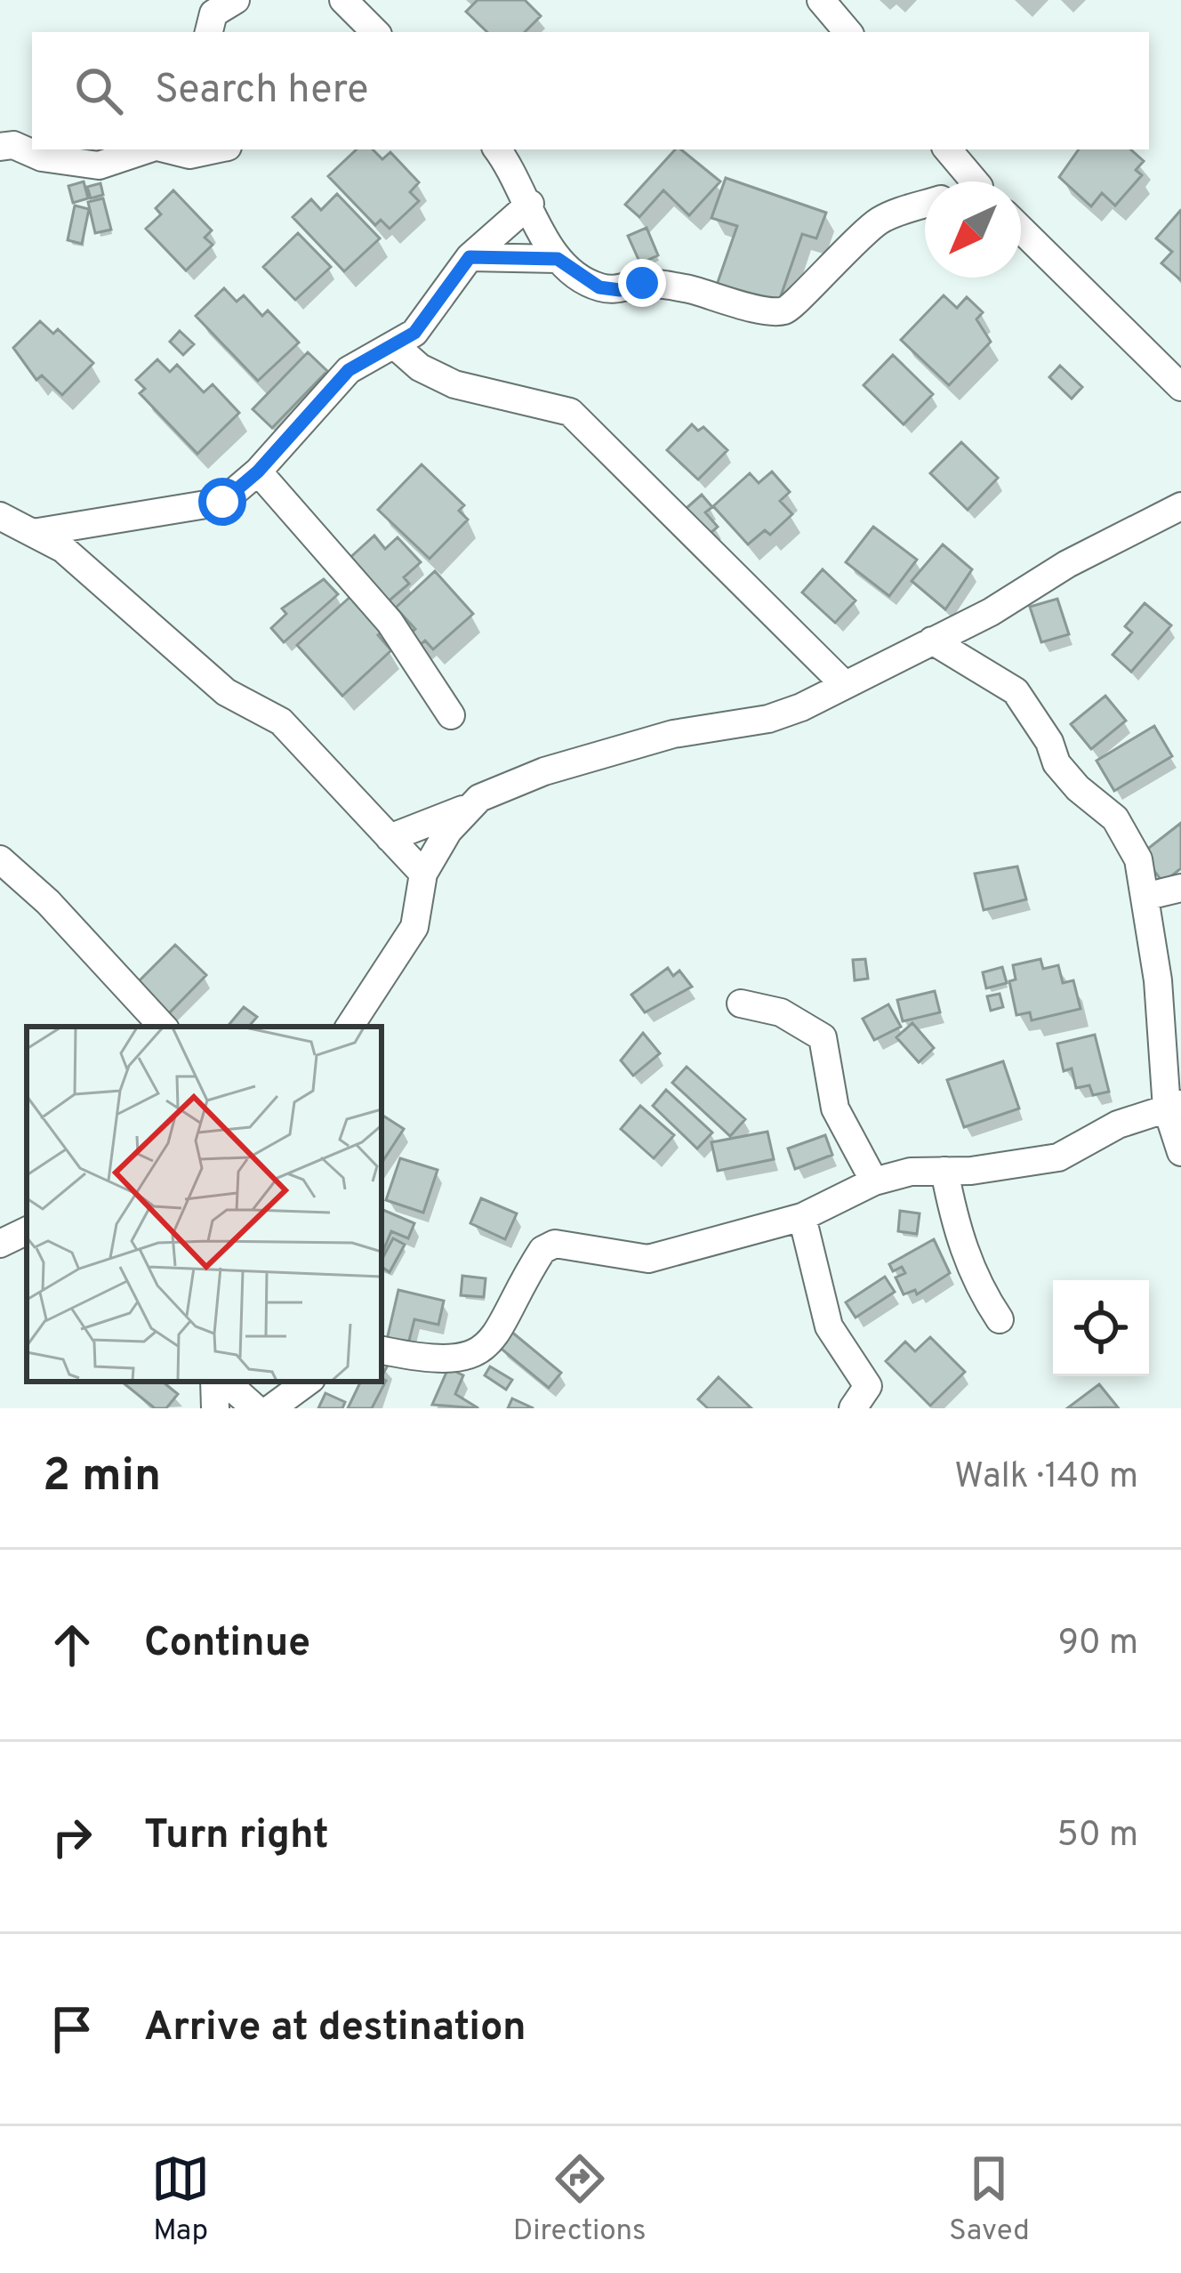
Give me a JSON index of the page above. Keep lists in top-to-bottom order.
{
  "north": "bottom left",
  "page": {
    "search": "Search here",
    "heading": ["2 min", "Walk · 140 m"],
    "list": [
      ["Continue", "90 m"],
      ["Turn right", "50 m"],
      "Arrive at destination"
    ],
    "nav": ["Map", "Directions", "Saved"]
  }
}
